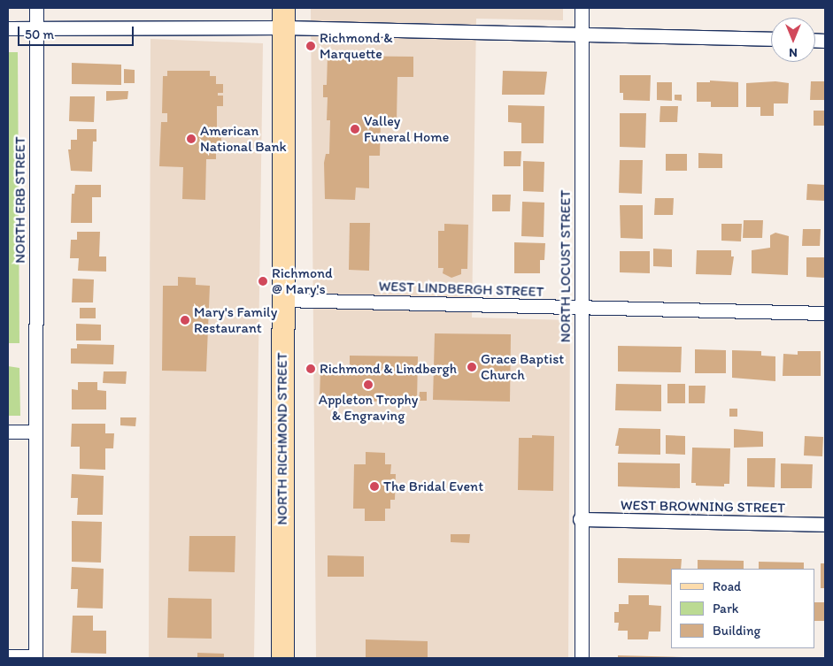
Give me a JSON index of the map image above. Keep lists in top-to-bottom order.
{
  "streets": {
    "main road": ["NORTH RICHMOND STREET"],
    "street": [
      "NORTH ERB STREET",
      "NORTH LOCUST STREET",
      "WEST LINDBERGH STREET",
      "WEST BROWNING STREET"
    ]
  },
  "crossings": [
    ["NORTH LOCUST STREET", "WEST LINDBERGH STREET"],
    ["NORTH LOCUST STREET", "WEST BROWNING STREET"],
    ["WEST LINDBERGH STREET", "NORTH RICHMOND STREET"]
  ],
  "places": [
    "Richmond & Marquette",
    "Valley Funeral Home",
    "American National Bank",
    "Richmond @ Mary's",
    "Mary's Family Restaurant",
    "Grace Baptist Church",
    "Richmond & Lindbergh",
    "Appleton Trophy & Engraving",
    "The Bridal Event"
  ],
  "legend": ["Road", "Park", "Building"],
  "scale_bar": "50 m",
  "north": "bottom"
}
